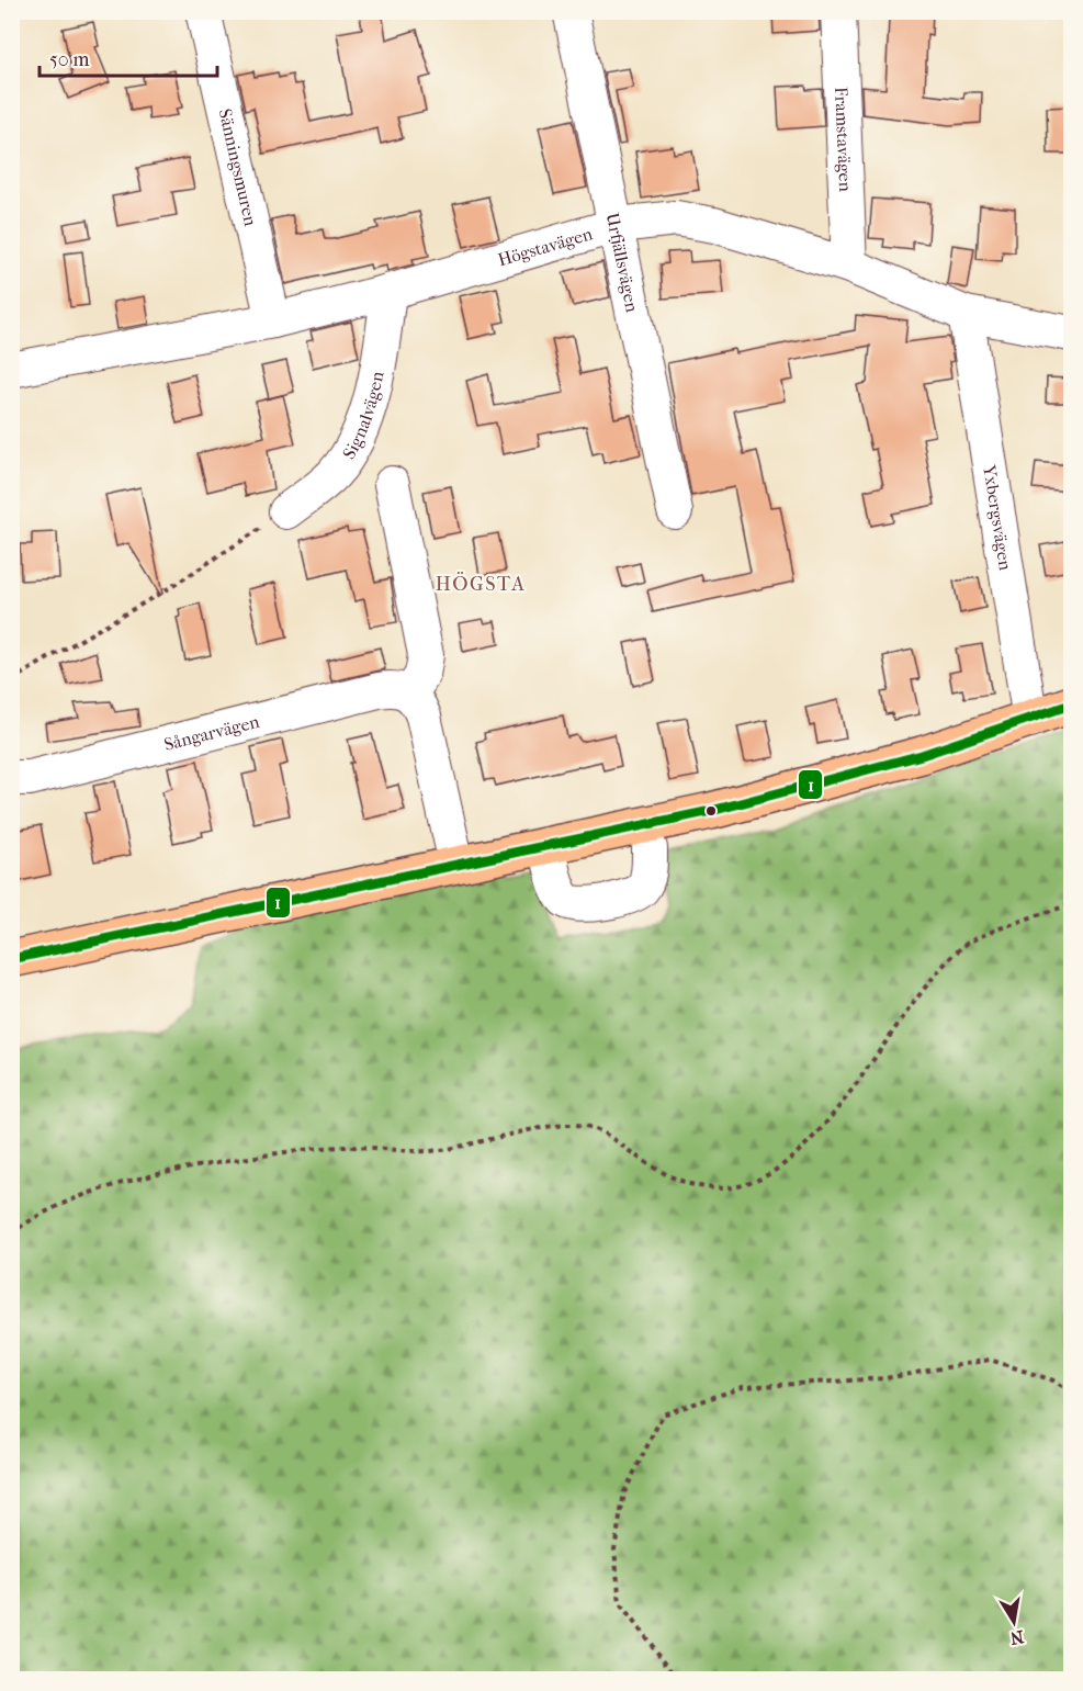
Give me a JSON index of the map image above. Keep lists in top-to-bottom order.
{
  "streets": {
    "street": [
      "Framstavägen",
      "Sänningsmuren",
      "Högstavägen",
      "Urfjällsvägen",
      "Signalvägen",
      "Yxbergsvägen",
      "Sångarvägen"
    ]
  },
  "crossings": [
    ["Framstavägen", "Högstavägen"],
    ["Sänningsmuren", "Högstavägen"],
    ["Högstavägen", "Urfjällsvägen"],
    ["Högstavägen", "Signalvägen"],
    ["Högstavägen", "Yxbergsvägen"]
  ],
  "districts": ["HÖGSTA"],
  "lines": ["transit line 1"],
  "scale_bar": "50 m",
  "north": "bottom"
}
